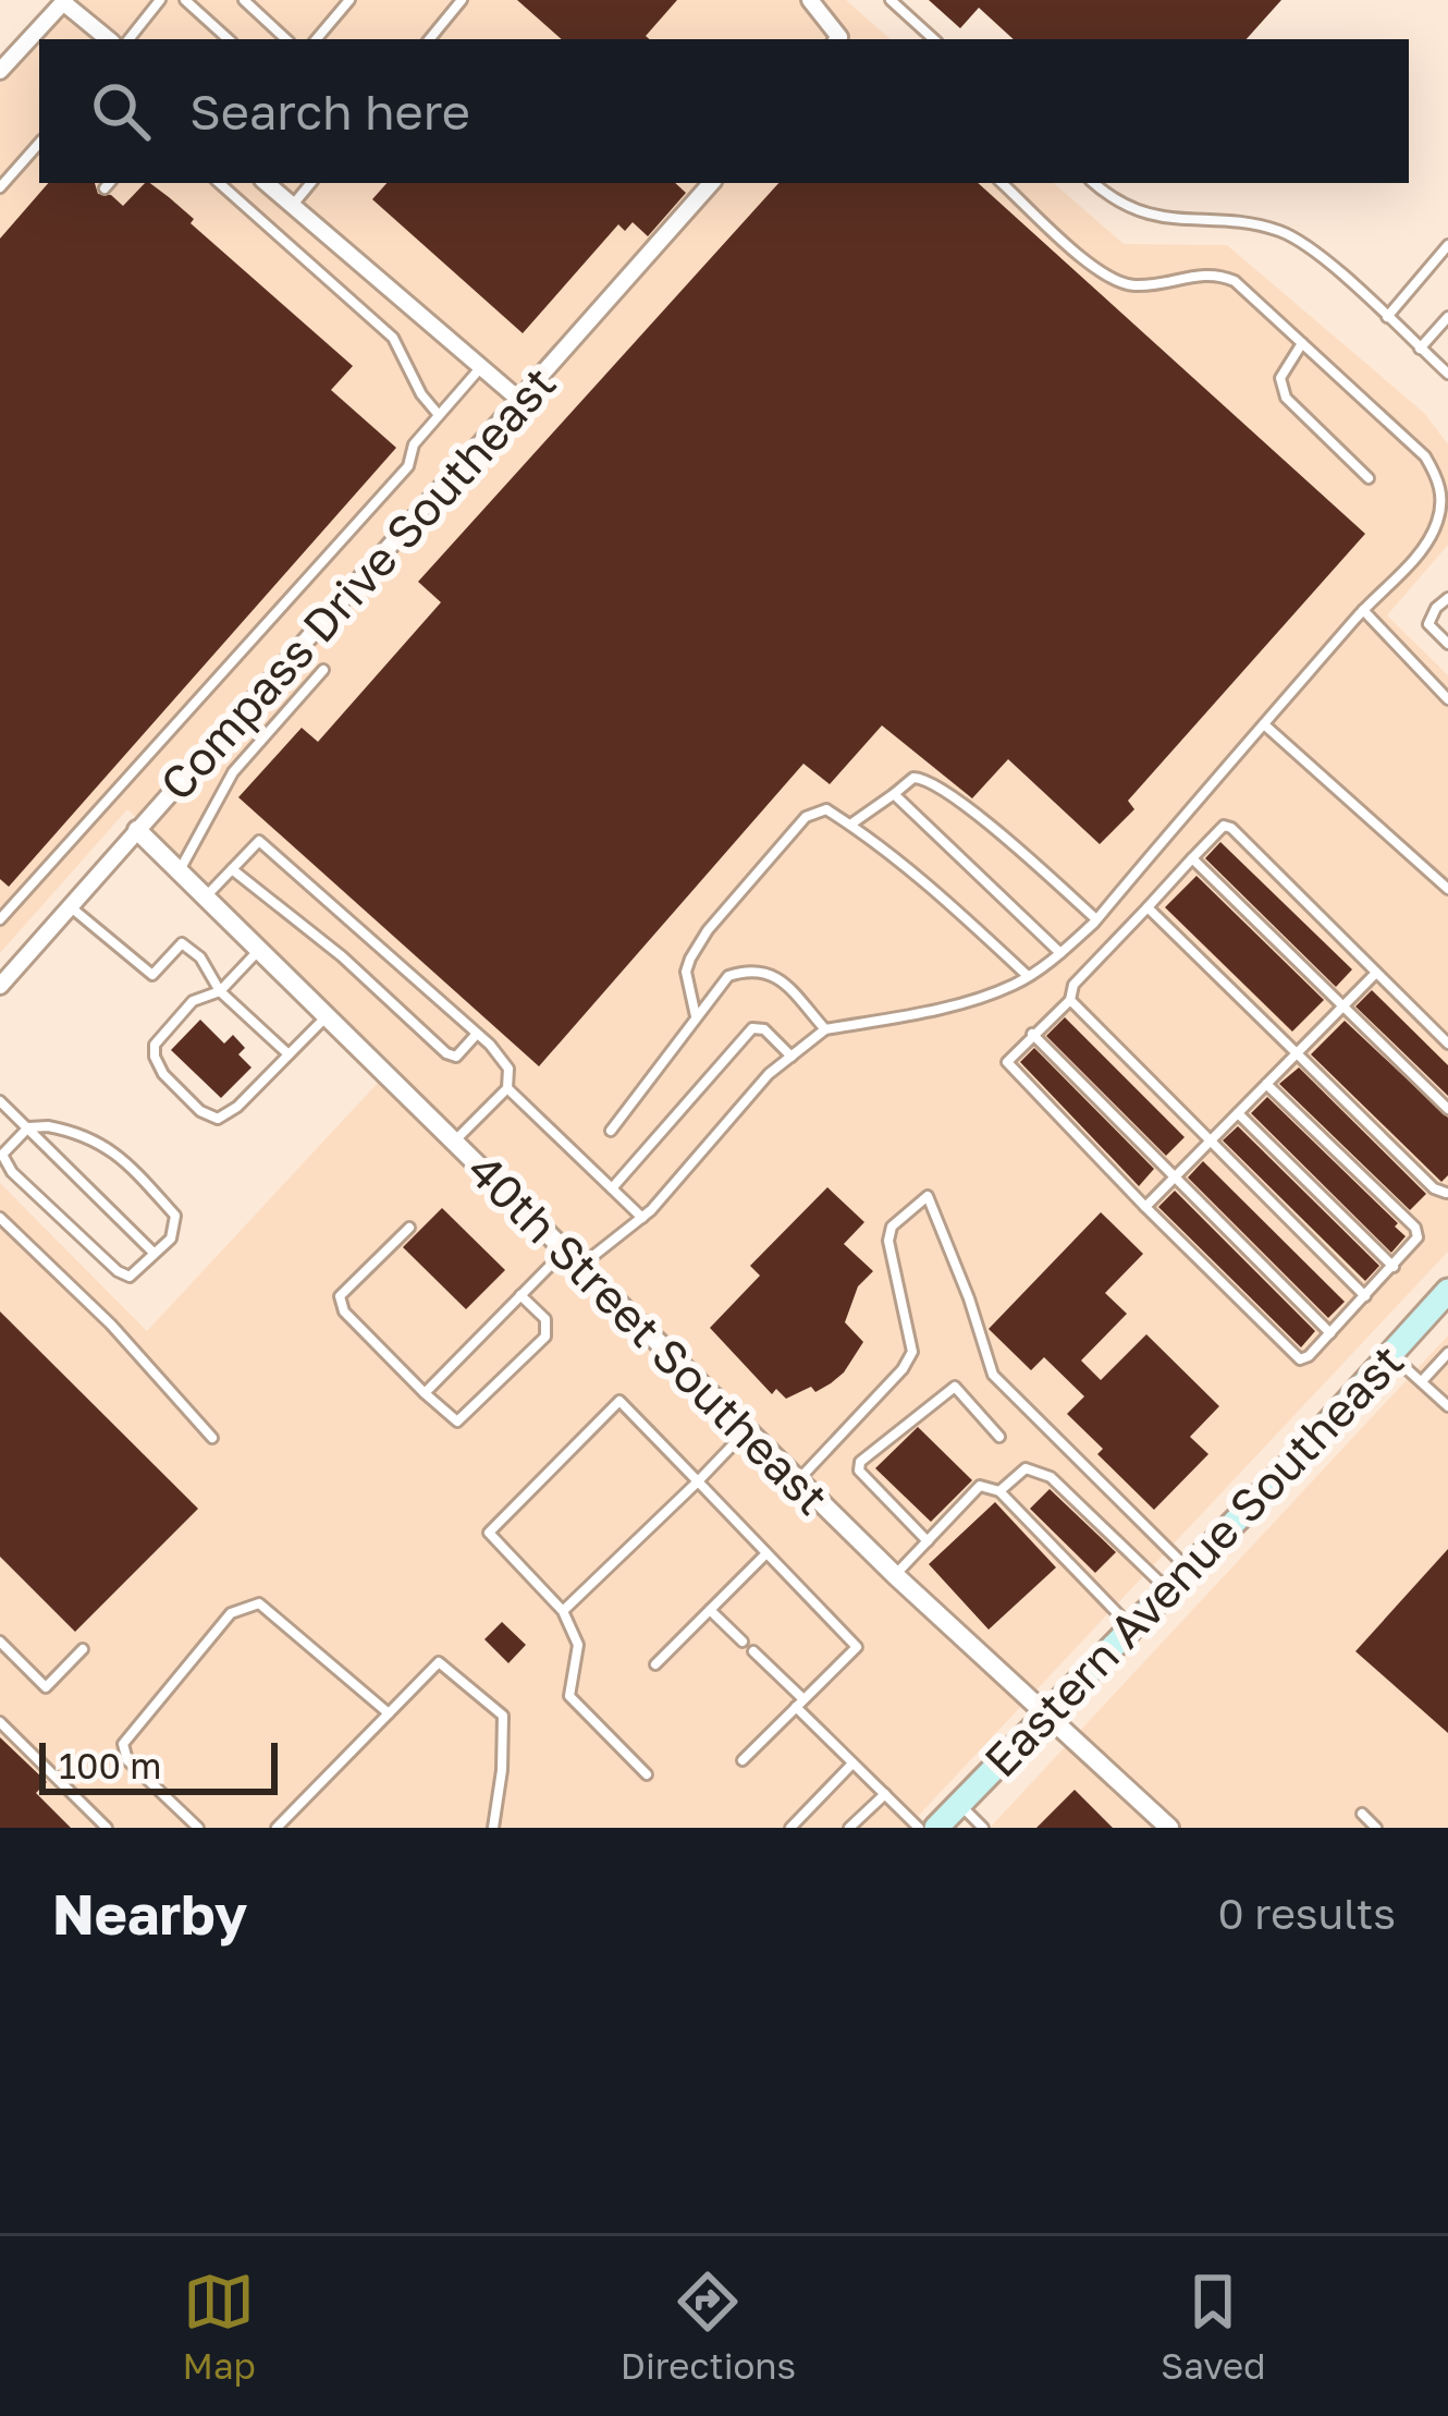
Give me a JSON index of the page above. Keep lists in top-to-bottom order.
{
  "streets": {
    "main road": ["Eastern Avenue Southeast"],
    "street": ["Compass Drive Southeast", "40th Street Southeast"]
  },
  "crossings": [
    ["Compass Drive Southeast", "40th Street Southeast"],
    ["40th Street Southeast", "Eastern Avenue Southeast"]
  ],
  "scale_bar": "100 m",
  "page": {
    "search": "Search here",
    "scale": "100 m",
    "heading": ["Nearby", "0 results"],
    "nav": ["Map", "Directions", "Saved"]
  }
}
